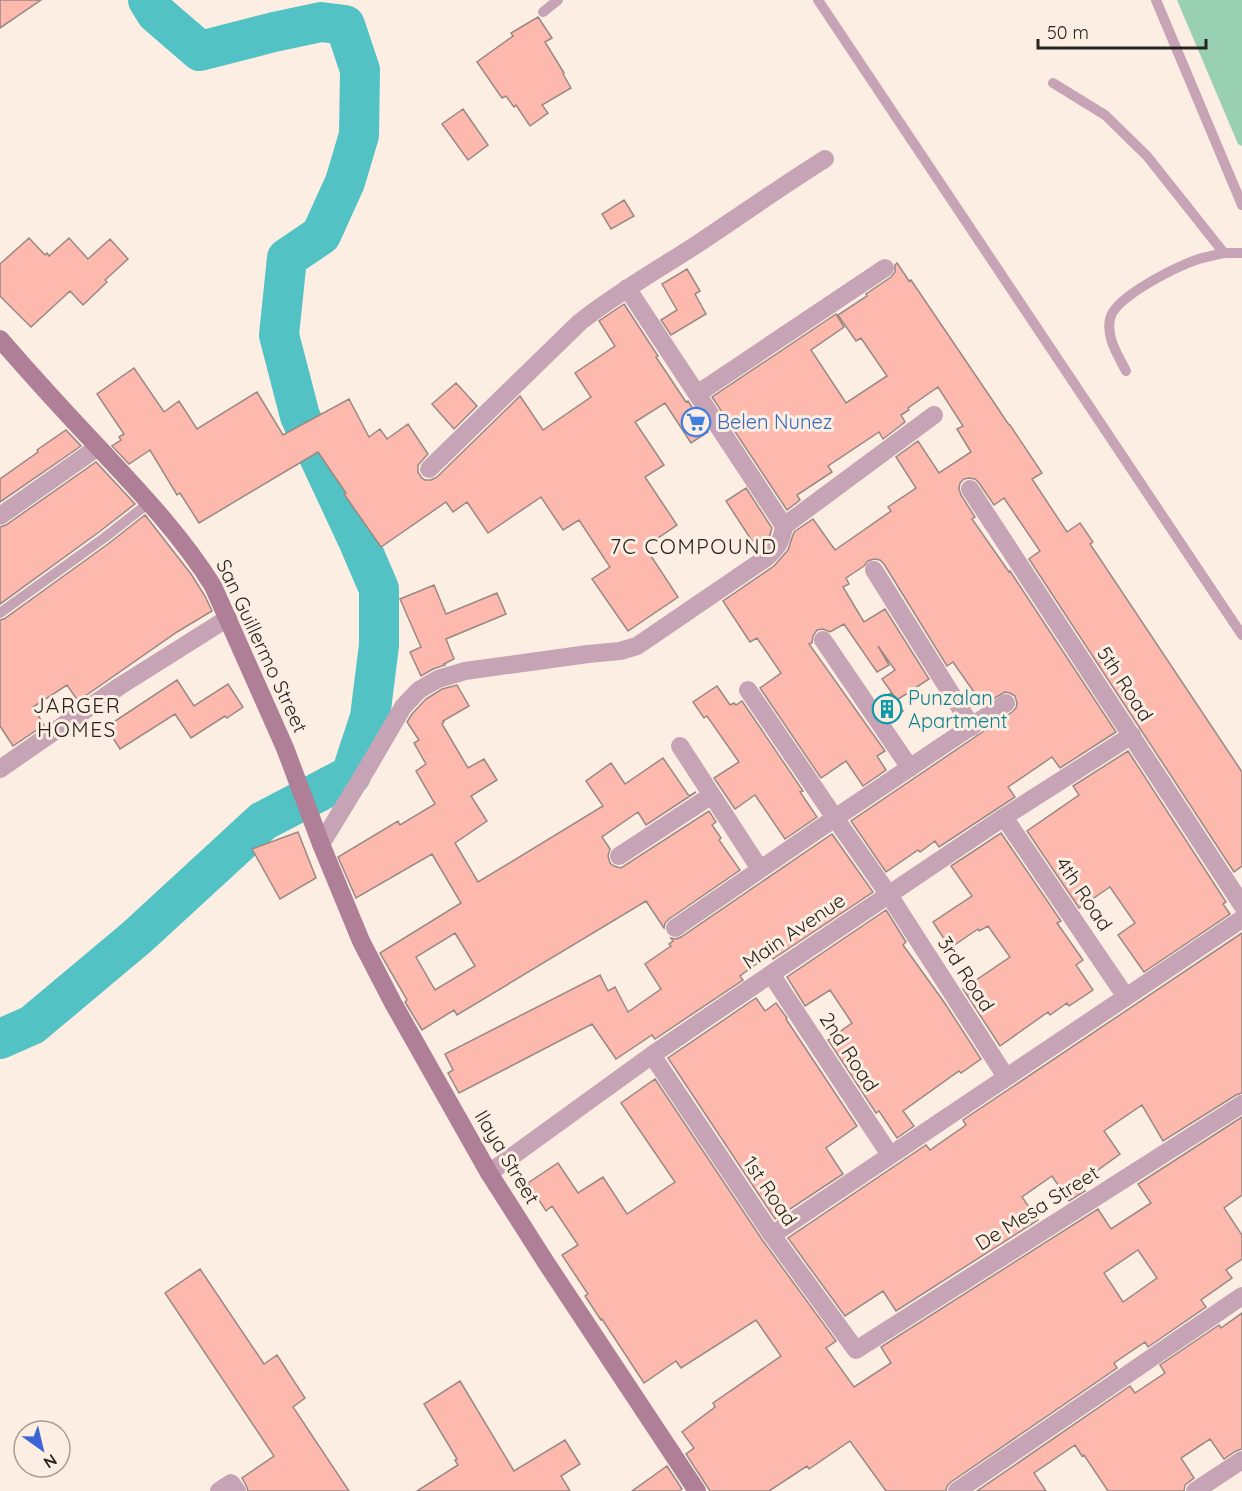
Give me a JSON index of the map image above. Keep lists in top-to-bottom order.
{
  "streets": {
    "main road": ["San Guillermo Street", "Ilaya Street"],
    "street": [
      "5th Road",
      "4th Road",
      "Main Avenue",
      "3rd Road",
      "2nd Road",
      "1st Road",
      "De Mesa Street"
    ]
  },
  "crossings": [
    ["San Guillermo Street", "Ilaya Street"],
    ["5th Road", "Main Avenue"],
    ["4th Road", "Main Avenue"],
    ["Main Avenue", "3rd Road"],
    ["Main Avenue", "2nd Road"],
    ["Main Avenue", "Ilaya Street"],
    ["Main Avenue", "1st Road"],
    ["1st Road", "De Mesa Street"]
  ],
  "districts": ["7C COMPOUND", "JARGER HOMES"],
  "places": {
    "supermarket": ["Belen Nunez"],
    "building": ["Punzalan Apartment"]
  },
  "scale_bar": "50 m",
  "north": "bottom right"
}
